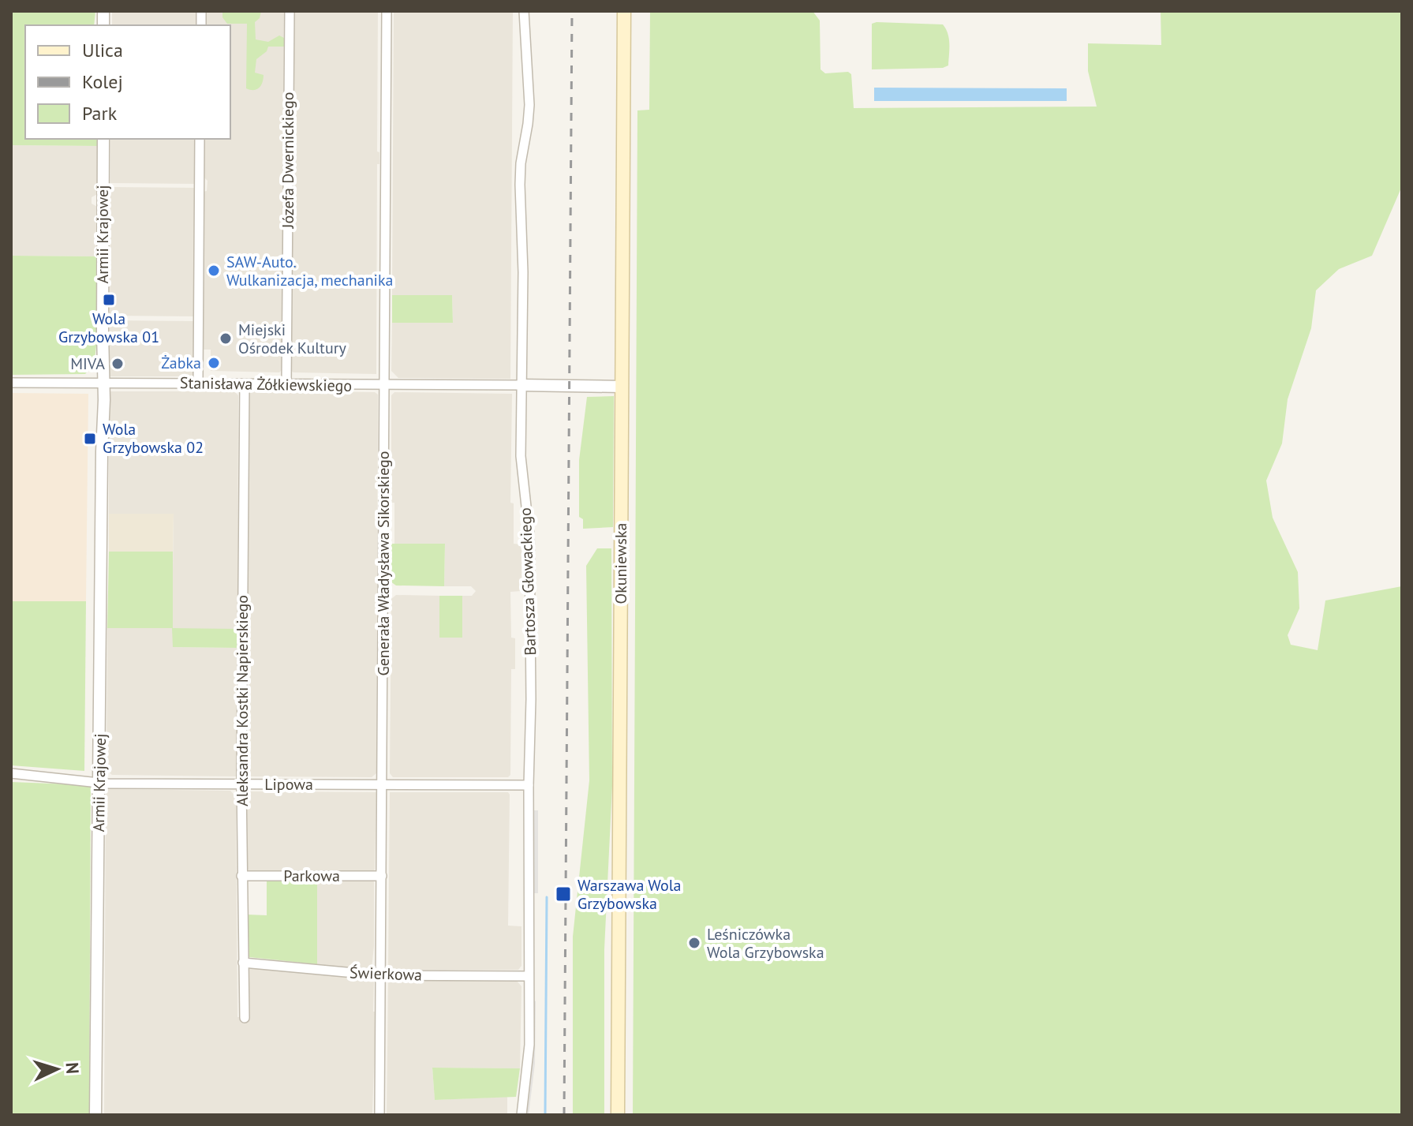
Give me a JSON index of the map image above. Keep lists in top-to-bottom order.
{
  "streets": {
    "main road": ["Okuniewska"],
    "street": [
      "Józefa Dwernickiego",
      "Armii Krajowej",
      "Stanisława Żółkiewskiego",
      "Generała Władysława Sikorskiego",
      "Bartosza Głowackiego",
      "Aleksandra Kostki Napierskiego",
      "Lipowa",
      "Parkowa",
      "Świerkowa"
    ]
  },
  "crossings": [
    ["Józefa Dwernickiego", "Stanisława Żółkiewskiego"],
    ["Armii Krajowej", "Stanisława Żółkiewskiego"],
    ["Armii Krajowej", "Lipowa"],
    ["Stanisława Żółkiewskiego", "Generała Władysława Sikorskiego"],
    ["Stanisława Żółkiewskiego", "Bartosza Głowackiego"],
    ["Stanisława Żółkiewskiego", "Aleksandra Kostki Napierskiego"],
    ["Generała Władysława Sikorskiego", "Lipowa"],
    ["Generała Władysława Sikorskiego", "Parkowa"],
    ["Generała Władysława Sikorskiego", "Świerkowa"],
    ["Bartosza Głowackiego", "Lipowa"],
    ["Bartosza Głowackiego", "Świerkowa"],
    ["Aleksandra Kostki Napierskiego", "Lipowa"],
    ["Aleksandra Kostki Napierskiego", "Parkowa"],
    ["Aleksandra Kostki Napierskiego", "Świerkowa"]
  ],
  "places": {
    "other": [
      "SAW-Auto. Wulkanizacja, mechanika",
      "Miejski Ośrodek Kultury",
      "Żabka",
      "MIVA",
      "Leśniczówka Wola Grzybowska"
    ],
    "transit": ["Wola Grzybowska 01", "Wola Grzybowska 02", "Warszawa Wola Grzybowska"]
  },
  "legend": ["Ulica", "Kolej", "Park"],
  "north": "right"
}
